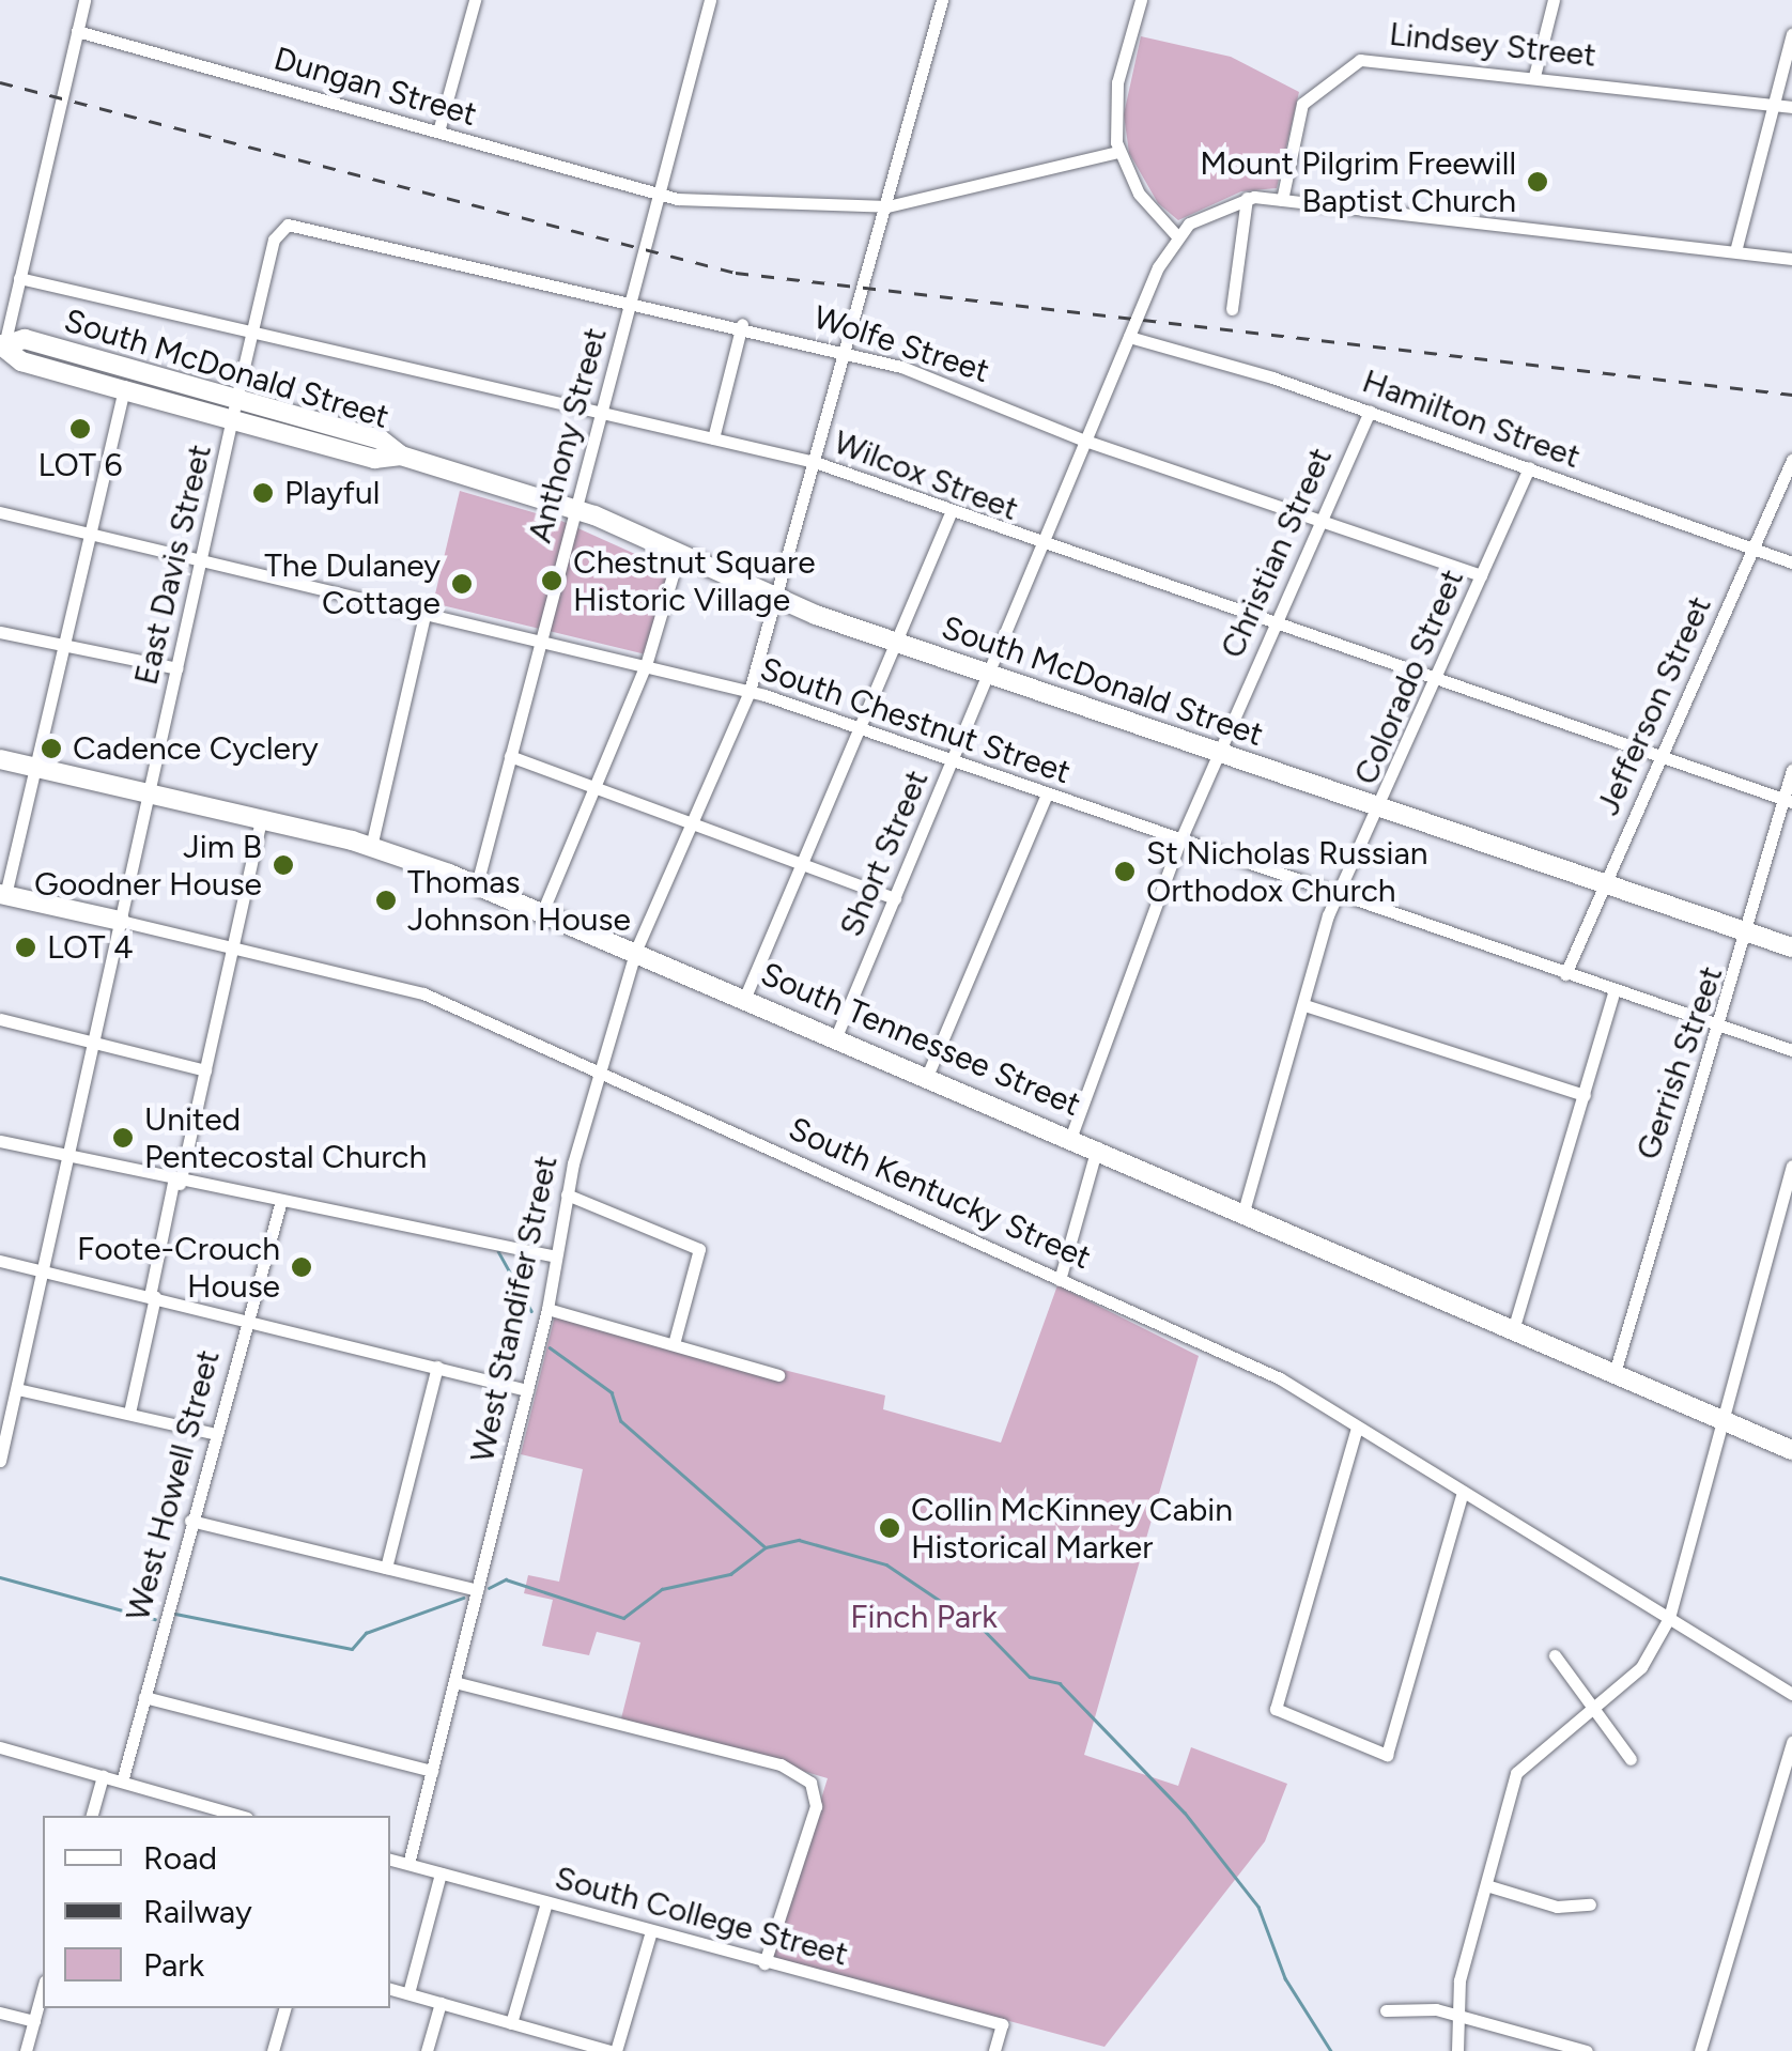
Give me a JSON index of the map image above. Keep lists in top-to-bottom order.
{
  "streets": {
    "main road": ["South McDonald Street", "South Tennessee Street", "South Kentucky Street"],
    "street": [
      "Lindsey Street",
      "Dungan Street",
      "Wolfe Street",
      "Hamilton Street",
      "Anthony Street",
      "Wilcox Street",
      "Christian Street",
      "East Davis Street",
      "Colorado Street",
      "Jefferson Street",
      "South Chestnut Street",
      "Short Street",
      "Gerrish Street",
      "West Standifer Street",
      "West Howell Street",
      "South College Street"
    ]
  },
  "crossings": [
    ["Dungan Street", "Anthony Street"],
    ["Dungan Street", "West Standifer Street"],
    ["Wolfe Street", "Anthony Street"],
    ["Wolfe Street", "Christian Street"],
    ["Wolfe Street", "East Davis Street"],
    ["Wolfe Street", "Colorado Street"],
    ["Wolfe Street", "Short Street"],
    ["Wolfe Street", "West Standifer Street"],
    ["South McDonald Street", "Anthony Street"],
    ["South McDonald Street", "Christian Street"],
    ["South McDonald Street", "East Davis Street"],
    ["South McDonald Street", "Colorado Street"],
    ["South McDonald Street", "Jefferson Street"],
    ["South McDonald Street", "Short Street"],
    ["South McDonald Street", "Gerrish Street"],
    ["South McDonald Street", "West Standifer Street"],
    ["Hamilton Street", "Christian Street"],
    ["Hamilton Street", "Colorado Street"],
    ["Hamilton Street", "Jefferson Street"],
    ["Hamilton Street", "Short Street"],
    ["Anthony Street", "Wilcox Street"],
    ["Anthony Street", "South Chestnut Street"],
    ["Anthony Street", "South Tennessee Street"],
    ["Wilcox Street", "Christian Street"],
    ["Wilcox Street", "East Davis Street"],
    ["Wilcox Street", "Colorado Street"],
    ["Wilcox Street", "Jefferson Street"],
    ["Wilcox Street", "Short Street"],
    ["Wilcox Street", "Gerrish Street"],
    ["Wilcox Street", "West Standifer Street"],
    ["Christian Street", "South Chestnut Street"],
    ["Christian Street", "South Tennessee Street"],
    ["East Davis Street", "South Chestnut Street"],
    ["East Davis Street", "South Tennessee Street"],
    ["East Davis Street", "South Kentucky Street"],
    ["Colorado Street", "South Chestnut Street"],
    ["Colorado Street", "South Tennessee Street"],
    ["Jefferson Street", "South Chestnut Street"],
    ["South Chestnut Street", "Short Street"],
    ["South Chestnut Street", "Gerrish Street"],
    ["South Chestnut Street", "West Standifer Street"],
    ["Short Street", "South Tennessee Street"],
    ["South Tennessee Street", "Gerrish Street"],
    ["South Tennessee Street", "West Standifer Street"],
    ["South Kentucky Street", "West Standifer Street"],
    ["West Standifer Street", "South College Street"]
  ],
  "parks": ["Finch Park"],
  "places": [
    "Mount Pilgrim Freewill Baptist Church",
    "LOT 6",
    "Playful",
    "Chestnut Square Historic Village",
    "The Dulaney Cottage",
    "Cadence Cyclery",
    "Jim B Goodner House",
    "St Nicholas Russian Orthodox Church",
    "Thomas Johnson House",
    "LOT 4",
    "United Pentecostal Church",
    "Foote-Crouch House",
    "Collin McKinney Cabin Historical Marker"
  ],
  "legend": ["Road", "Railway", "Park"]
}
